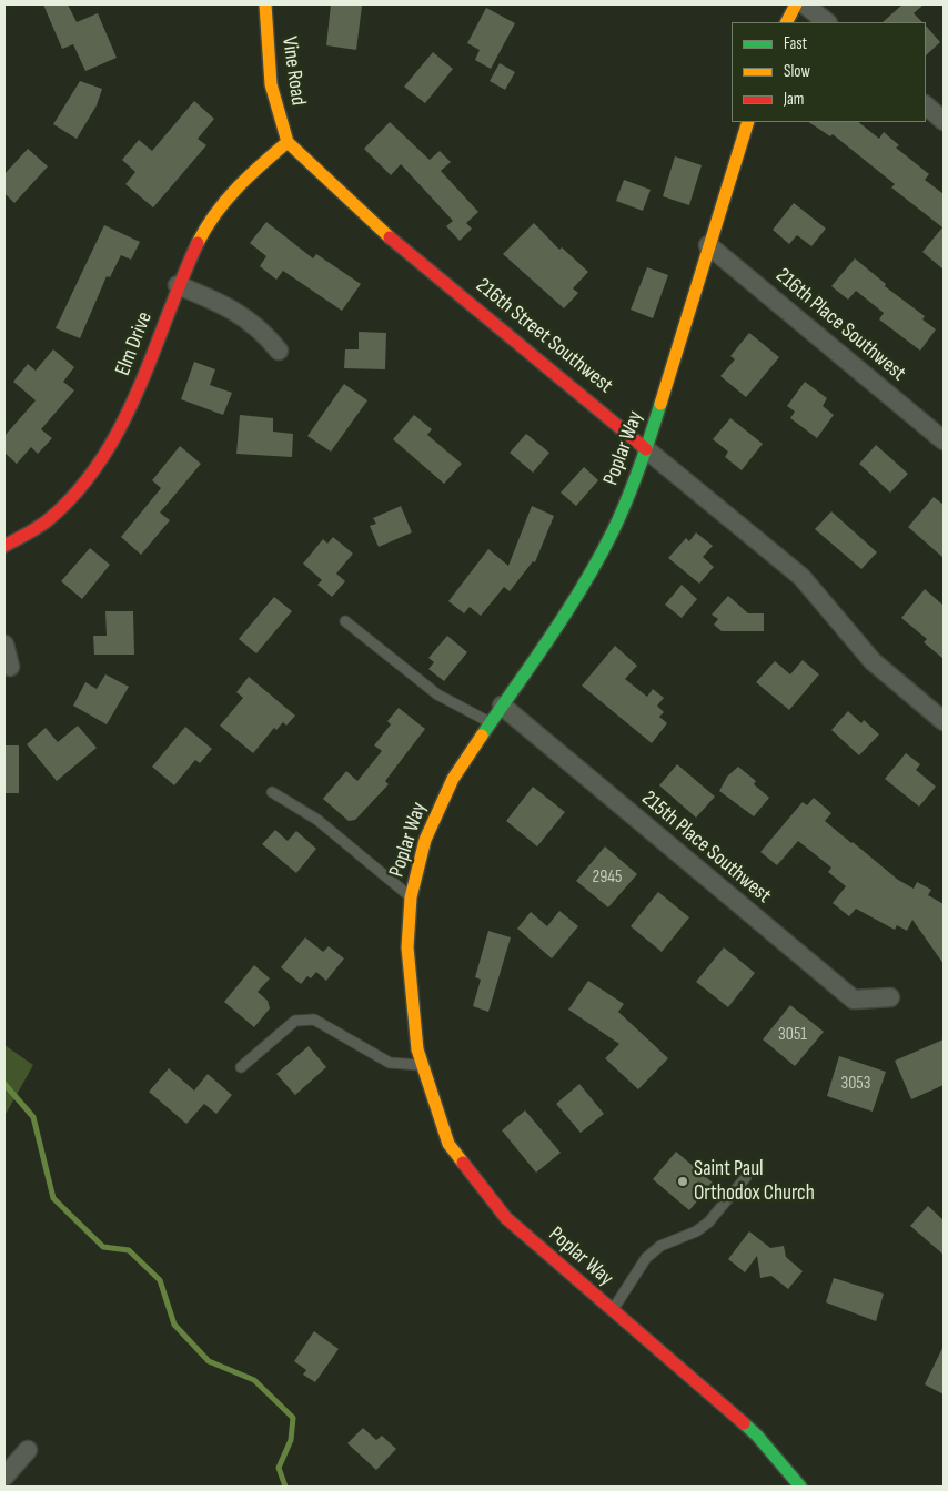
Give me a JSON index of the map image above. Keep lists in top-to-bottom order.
{
  "streets": {
    "main road": [
      "Vine Road",
      "216th Street Southwest",
      "Elm Drive",
      "Poplar Way"
    ],
    "street": ["216th Place Southwest", "215th Place Southwest"]
  },
  "crossings": [
    ["Vine Road", "216th Street Southwest"],
    ["Vine Road", "Elm Drive"],
    ["216th Place Southwest", "Poplar Way"],
    ["216th Street Southwest", "Elm Drive"],
    ["216th Street Southwest", "Poplar Way"],
    ["Poplar Way", "215th Place Southwest"]
  ],
  "places": ["Saint Paul Orthodox Church"],
  "house_numbers": ["2945", "3051", "3053"],
  "legend": ["Fast", "Slow", "Jam"]
}
